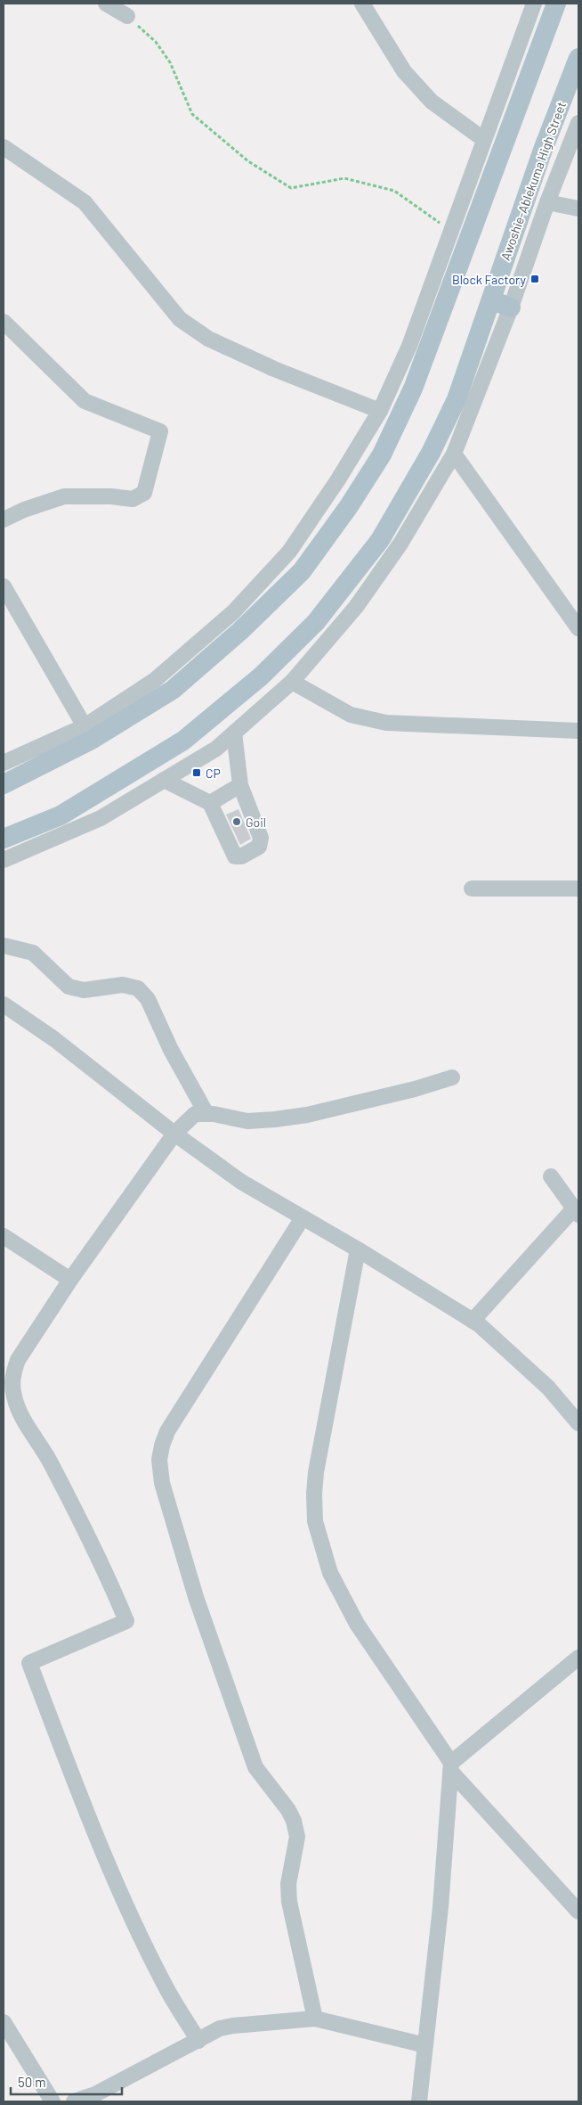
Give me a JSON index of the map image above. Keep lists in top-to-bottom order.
{
  "streets": {
    "main road": ["Awoshie-Ablekuma High Street"]
  },
  "places": {
    "transit": ["Block Factory", "CP"],
    "other": ["Goil"]
  },
  "scale_bar": "50 m"
}
